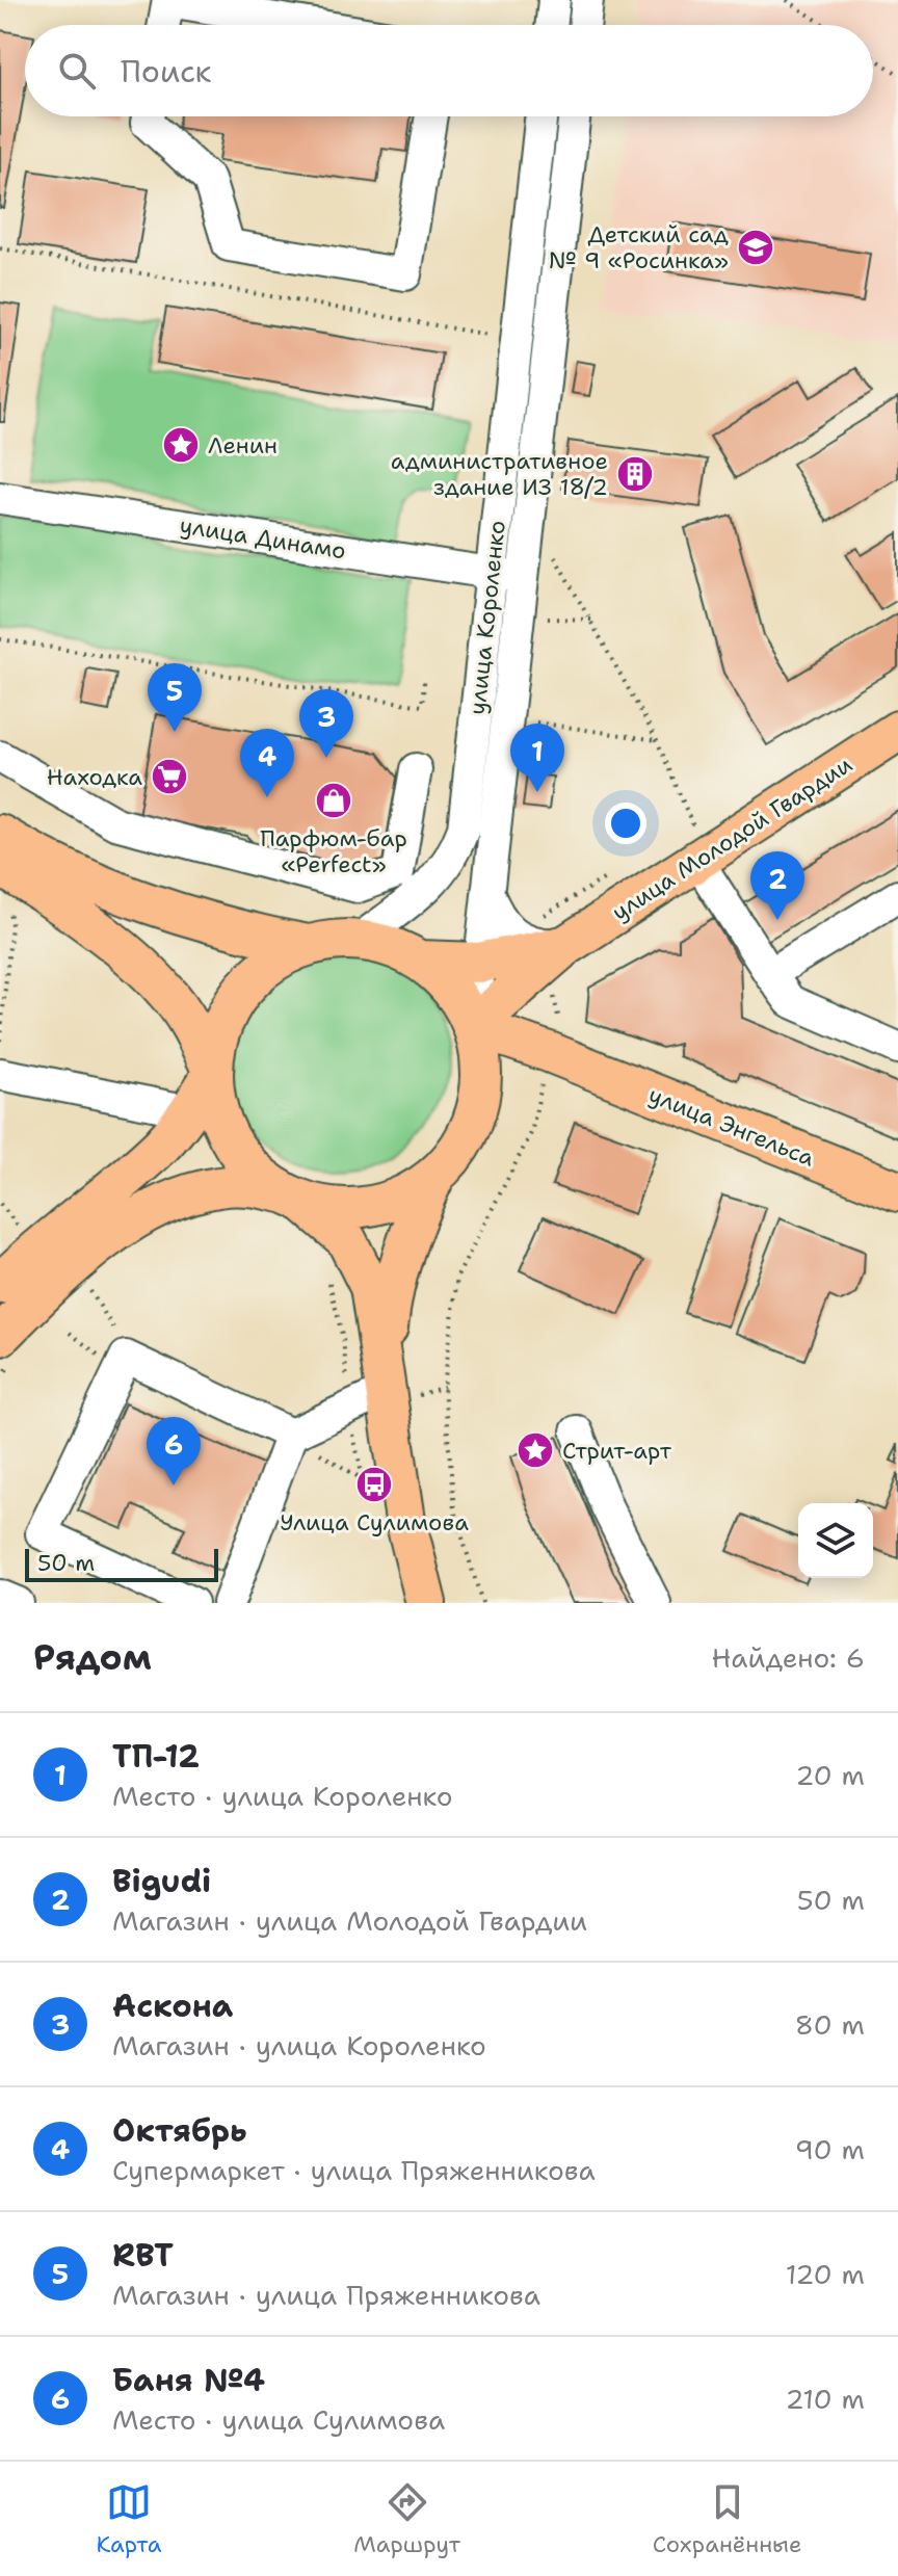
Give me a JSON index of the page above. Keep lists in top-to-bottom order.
{
  "streets": {
    "main road": ["улица Молодой Гвардии", "улица Энгельса"],
    "street": ["улица Динамо", "улица Короленко"]
  },
  "crossings": [
    ["улица Динамо", "улица Короленко"],
    ["улица Короленко", "улица Энгельса"]
  ],
  "places": {
    "school or university": ["Детский сад № 9 «Росинка»"],
    "place": ["Ленин", "Стрит-арт"],
    "building": ["административное здание ИЗ 18/2"],
    "supermarket": ["Находка"],
    "shop": ["Парфюм-бар «Perfect»"],
    "bus stop": ["Улица Сулимова"]
  },
  "scale_bar": "50 m",
  "page": {
    "search": "Поиск",
    "pins": [
      "5",
      "3",
      "1",
      "4",
      "2",
      "6"
    ],
    "scale": "50 m",
    "heading": ["Рядом", "Найдено: 6"],
    "list": [
      {
        "mark": "1",
        "name": "ТП-12",
        "note": "Место · улица Короленко",
        "value": "20 m"
      },
      {
        "mark": "2",
        "name": "Bigudi",
        "note": "Магазин · улица Молодой Гвардии",
        "value": "50 m"
      },
      {
        "mark": "3",
        "name": "Аскона",
        "note": "Магазин · улица Короленко",
        "value": "80 m"
      },
      {
        "mark": "4",
        "name": "Октябрь",
        "note": "Супермаркет · улица Пряженникова",
        "value": "90 m"
      },
      {
        "mark": "5",
        "name": "RBT",
        "note": "Магазин · улица Пряженникова",
        "value": "120 m"
      },
      {
        "mark": "6",
        "name": "Баня №4",
        "note": "Место · улица Сулимова",
        "value": "210 m"
      }
    ],
    "nav": ["Карта", "Маршрут", "Сохранённые"]
  }
}
